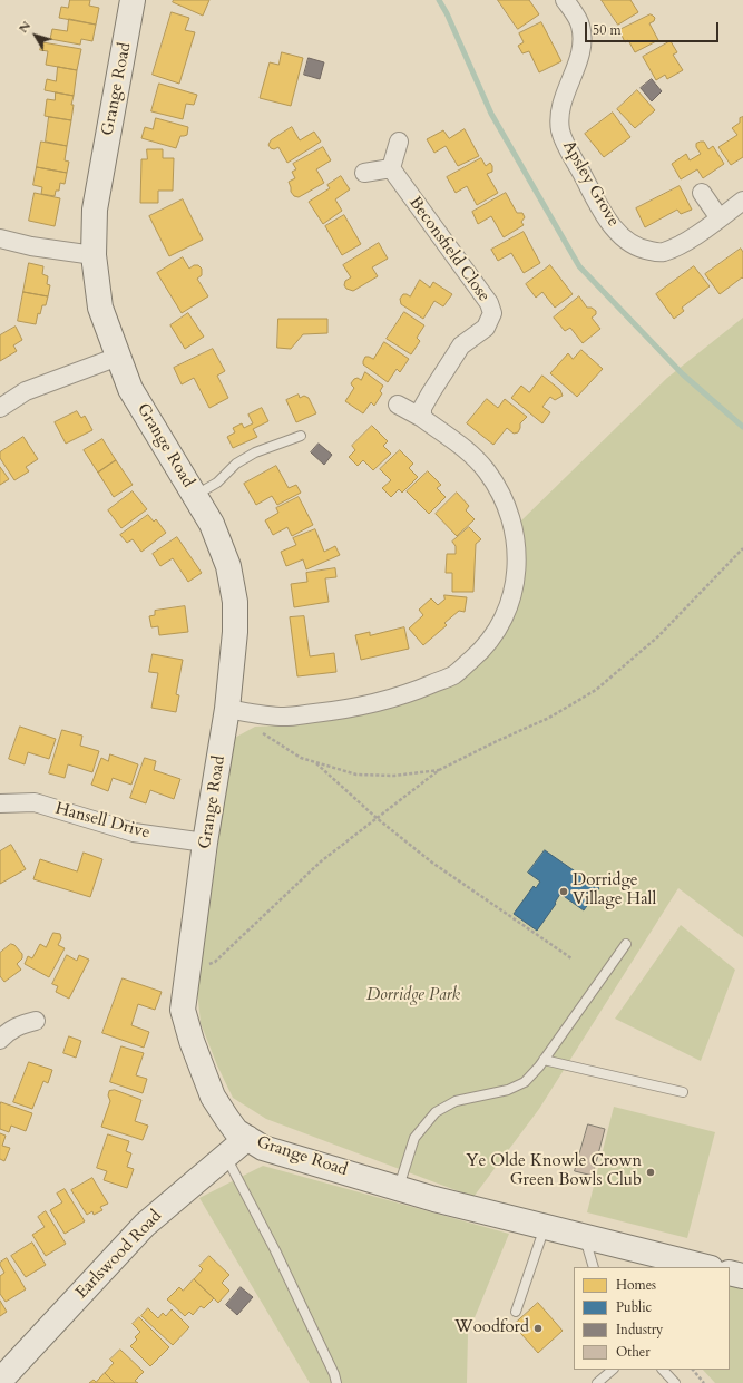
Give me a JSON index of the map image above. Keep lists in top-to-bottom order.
{
  "streets": {
    "main road": ["Grange Road", "Earlswood Road"],
    "street": ["Apsley Grove", "Beconsfield Close", "Hansell Drive"]
  },
  "crossings": [
    ["Grange Road", "Hansell Drive"],
    ["Grange Road", "Earlswood Road"]
  ],
  "parks": ["Dorridge Park"],
  "places": ["Dorridge Village Hall", "Ye Olde Knowle Crown Green Bowls Club", "Woodford"],
  "legend": [
    "Homes",
    "Public",
    "Industry",
    "Other"
  ],
  "scale_bar": "50 m",
  "north": "top left"
}
